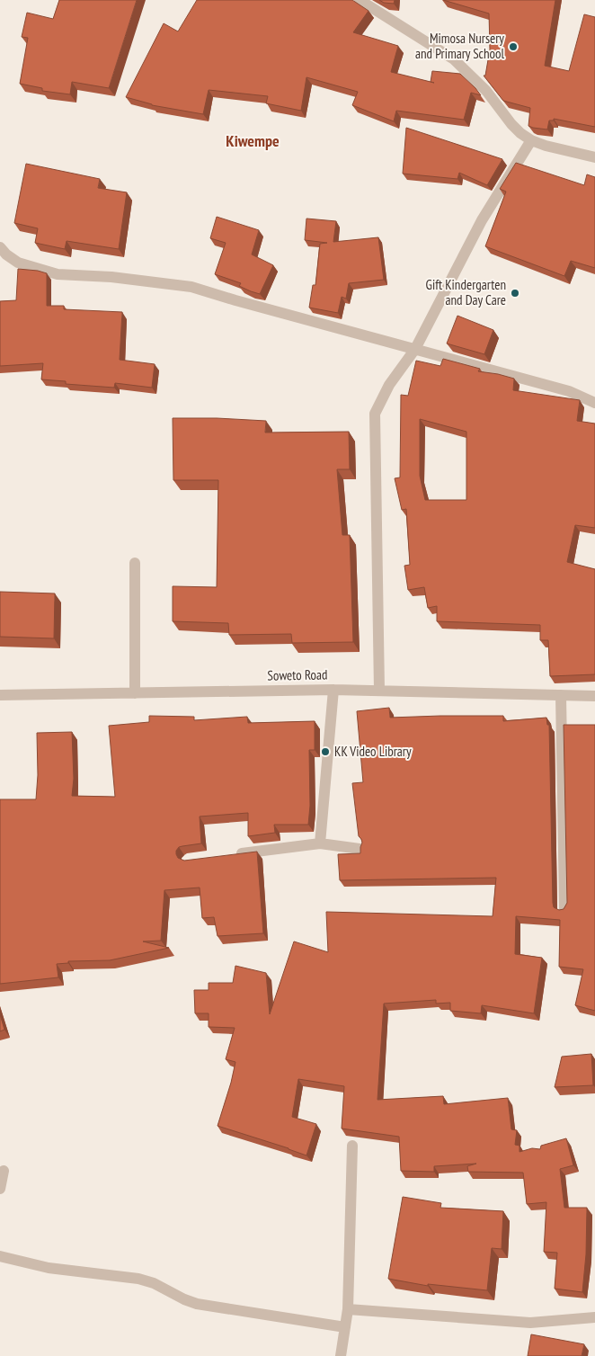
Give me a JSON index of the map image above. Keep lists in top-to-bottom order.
{
  "streets": {
    "street": ["Soweto Road"]
  },
  "districts": ["Kiwempe"],
  "places": ["Mimosa Nursery and Primary School", "Gift Kindergarten and Day Care", "KK Video Library"]
}
